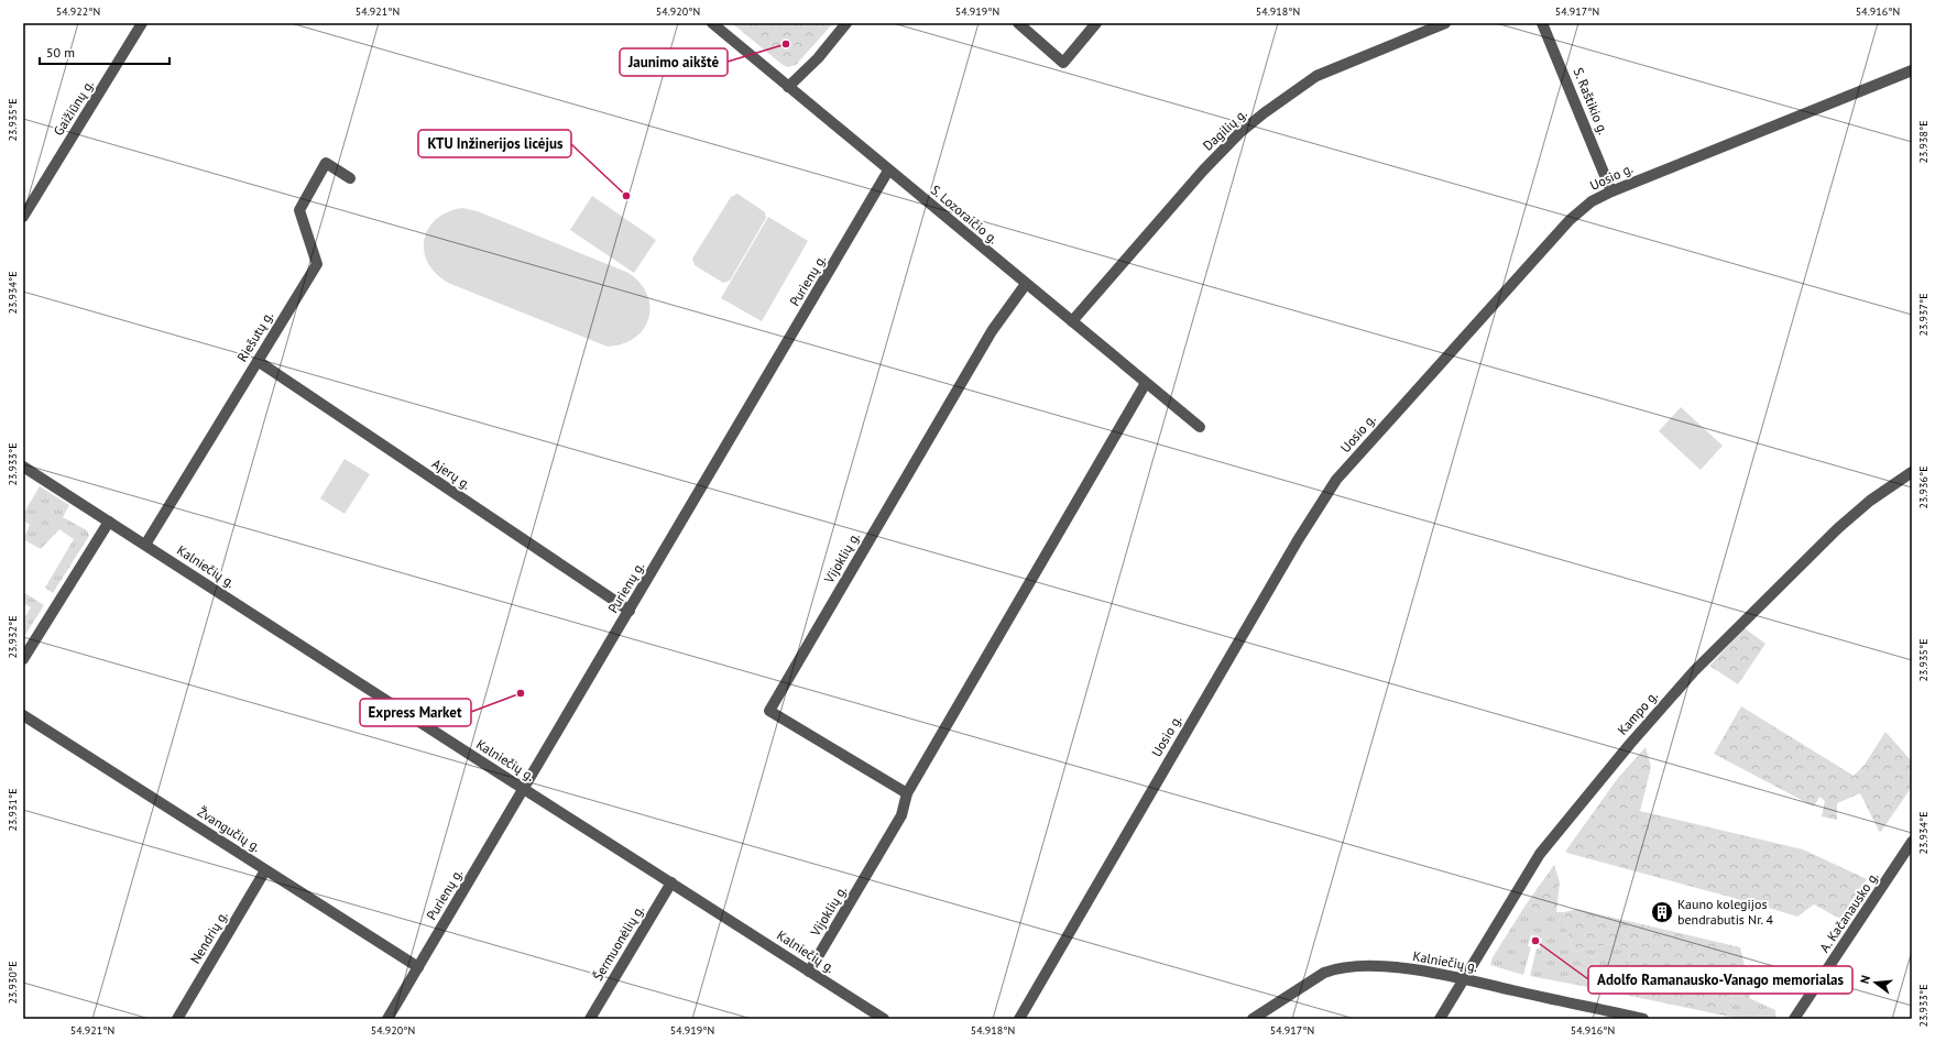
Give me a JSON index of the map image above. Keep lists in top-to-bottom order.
{
  "streets": {
    "street": [
      "S. Raštikio g.",
      "Gaižiūnų g.",
      "Dagilių g.",
      "Uosio g.",
      "S. Lozoraičio g.",
      "Purienų g.",
      "Riešutų g.",
      "Ajerų g.",
      "Vijoklių g.",
      "Kalniečių g.",
      "Kampo g.",
      "Žvangučių g.",
      "A. Kačanausko g.",
      "Nendrių g.",
      "Šermuonėlių g."
    ]
  },
  "crossings": [
    ["S. Raštikio g.", "Uosio g."],
    ["Dagilių g.", "S. Lozoraičio g."],
    ["S. Lozoraičio g.", "Purienų g."],
    ["S. Lozoraičio g.", "Vijoklių g."],
    ["Purienų g.", "Ajerų g."],
    ["Purienų g.", "Kalniečių g."],
    ["Purienų g.", "Žvangučių g."],
    ["Riešutų g.", "Ajerų g."],
    ["Riešutų g.", "Kalniečių g."],
    ["Vijoklių g.", "Kalniečių g."],
    ["Kalniečių g.", "Kampo g."],
    ["Kalniečių g.", "Šermuonėlių g."],
    ["Žvangučių g.", "Nendrių g."]
  ],
  "places": {
    "other": [
      "Jaunimo aikštė",
      "KTU Inžinerijos licėjus",
      "Express Market",
      "Adolfo Ramanausko-Vanago memorialas"
    ],
    "building": ["Kauno kolegijos bendrabutis Nr. 4"]
  },
  "scale_bar": "50 m",
  "north": "left",
  "coordinates": [
    "54.922°N",
    "54.921°N",
    "54.920°N",
    "54.919°N",
    "54.918°N",
    "54.917°N",
    "54.916°N",
    "23.935°E",
    "23.938°E",
    "23.934°E",
    "23.937°E",
    "23.933°E",
    "23.936°E",
    "23.932°E",
    "23.931°E",
    "23.930°E"
  ]
}
